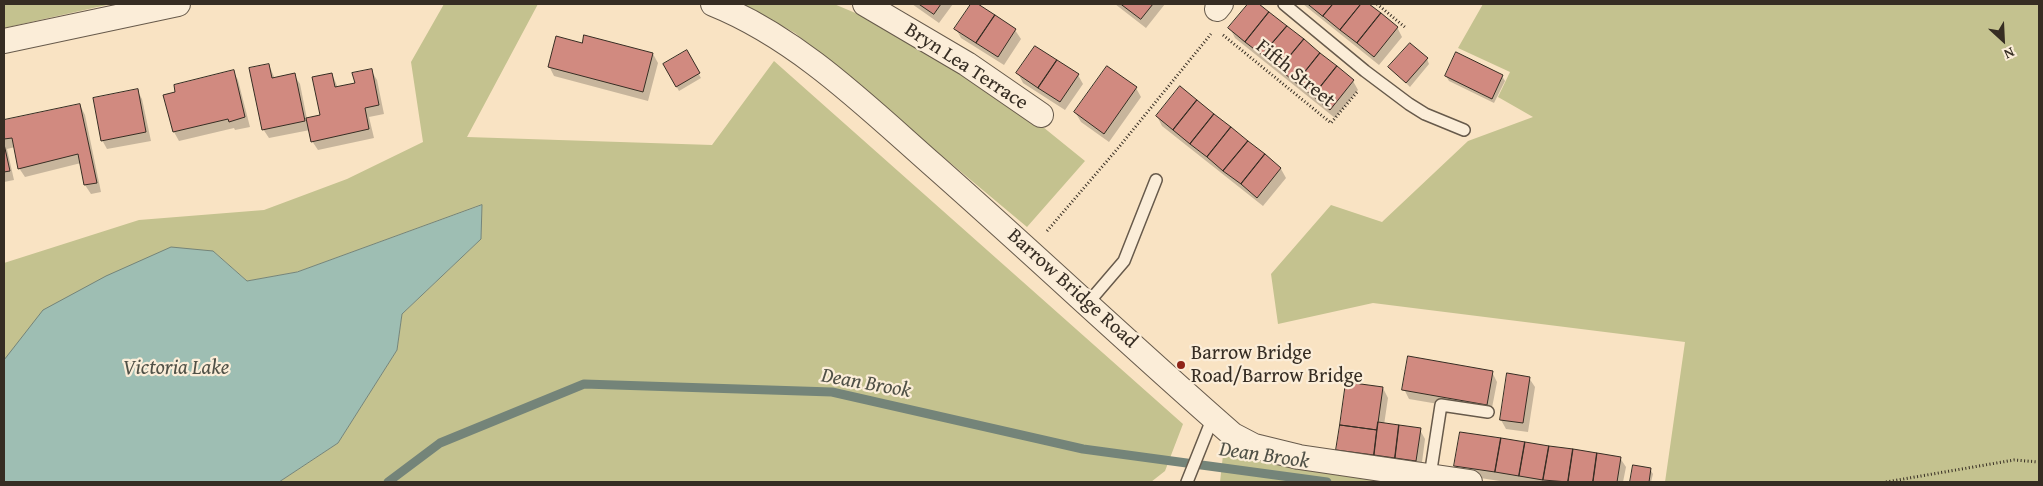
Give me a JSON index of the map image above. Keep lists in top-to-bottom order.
{
  "streets": {
    "street": ["Bryn Lea Terrace", "Barrow Bridge Road"],
    "path": ["Fifth Street"]
  },
  "water": ["Victoria Lake", "Dean Brook"],
  "places": ["Barrow Bridge Road/Barrow Bridge"],
  "north": "bottom right"
}
